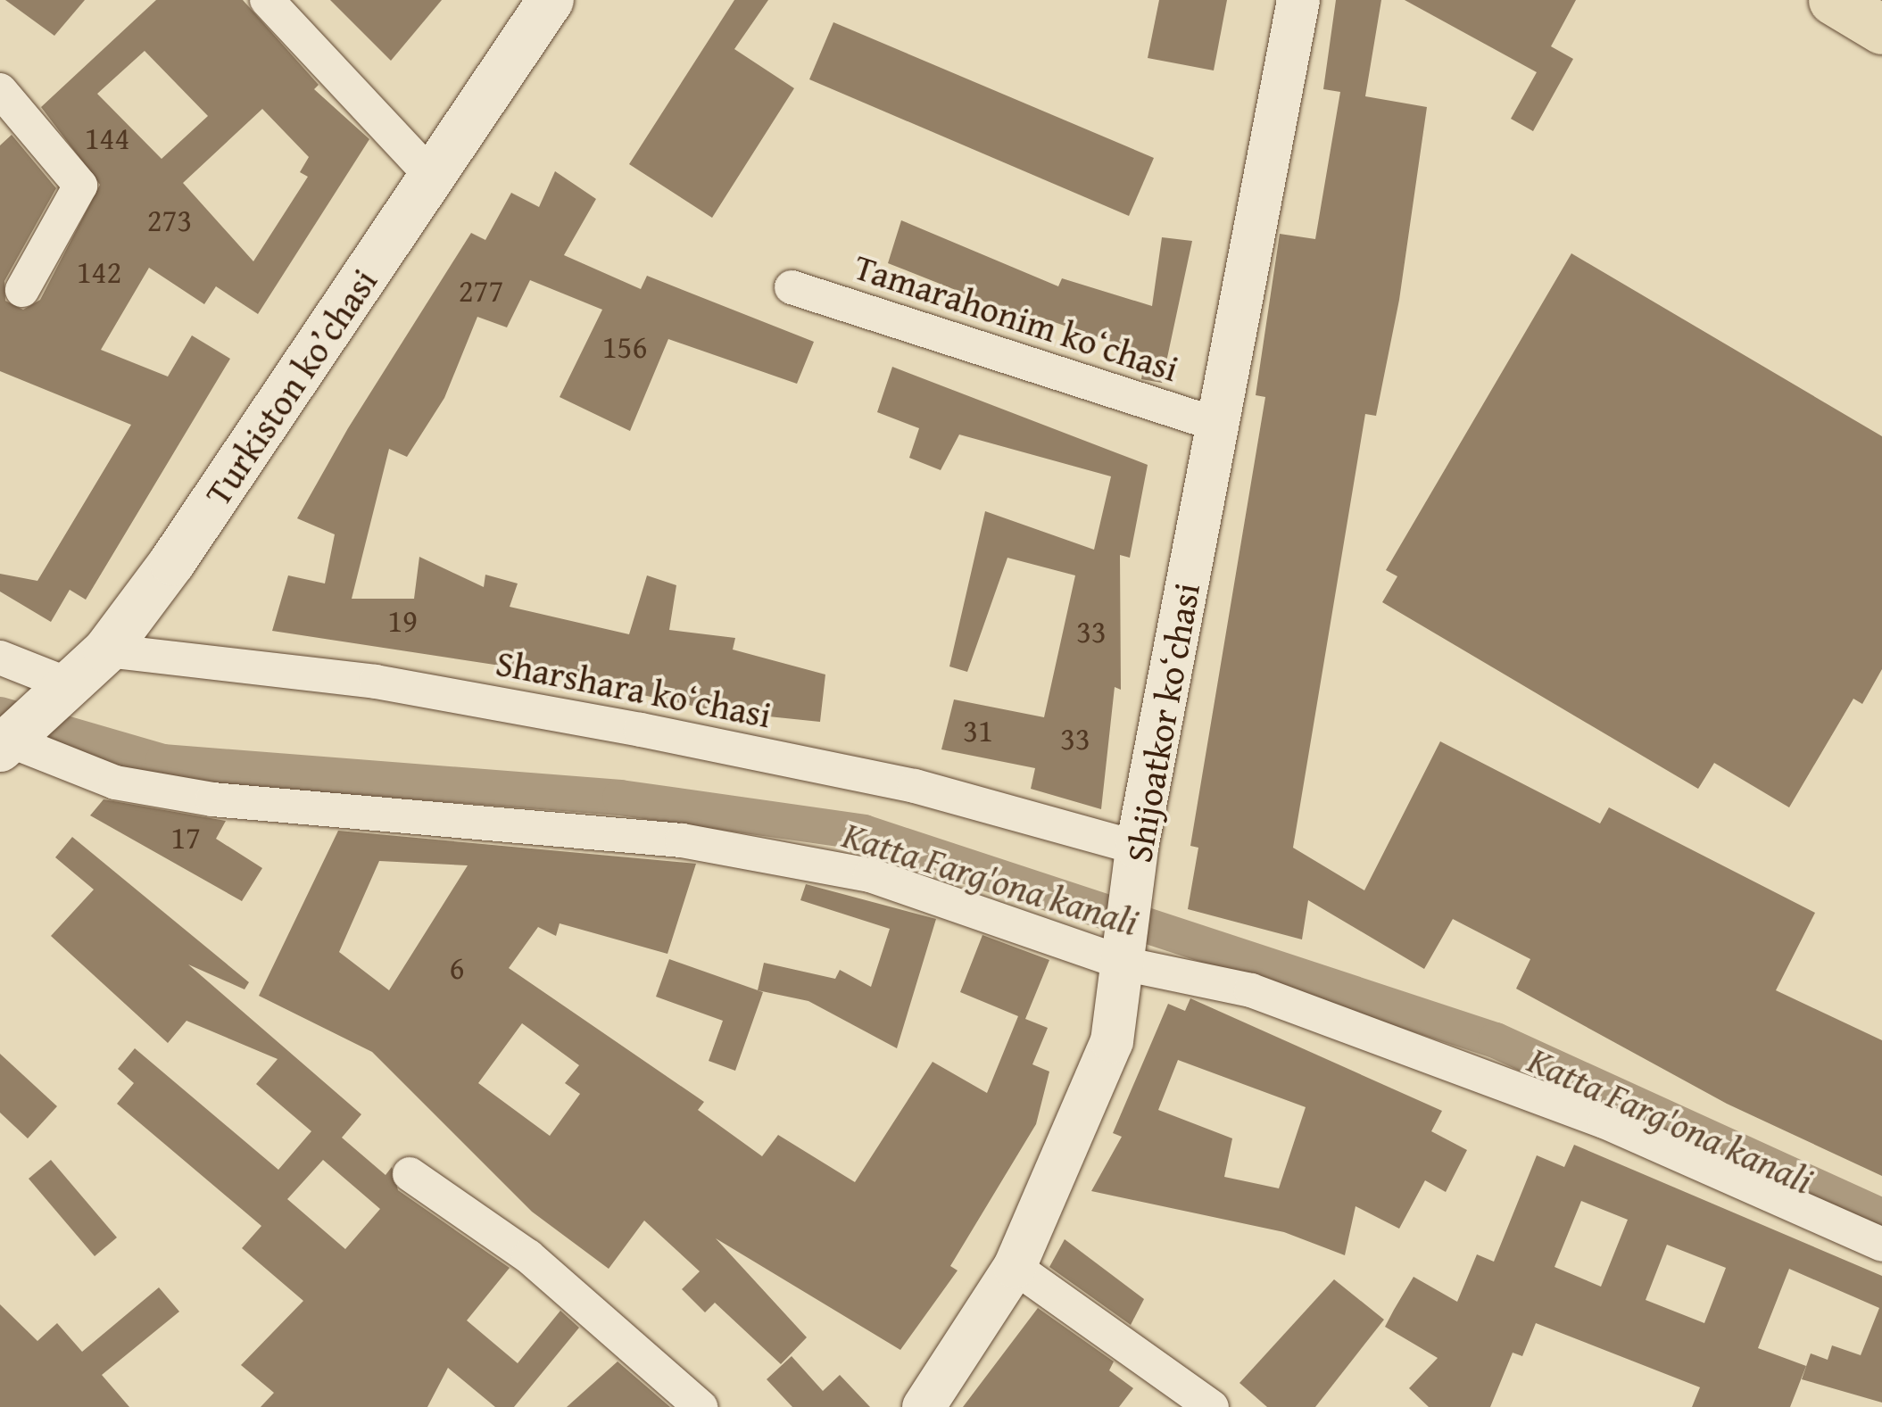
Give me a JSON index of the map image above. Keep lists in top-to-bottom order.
{
  "streets": {
    "main road": ["Turkiston ko’chasi"],
    "street": ["Tamarahonim koʻchasi", "Sharshara koʻchasi", "Shijoatkor koʻchasi"]
  },
  "crossings": [
    ["Tamarahonim koʻchasi", "Shijoatkor koʻchasi"],
    ["Turkiston ko’chasi", "Sharshara koʻchasi"],
    ["Sharshara koʻchasi", "Shijoatkor koʻchasi"]
  ],
  "water": ["Katta Farg'ona kanali"],
  "house_numbers": [
    "144",
    "273",
    "142",
    "277",
    "156",
    "19",
    "33",
    "31",
    "33",
    "17",
    "6"
  ]
}
